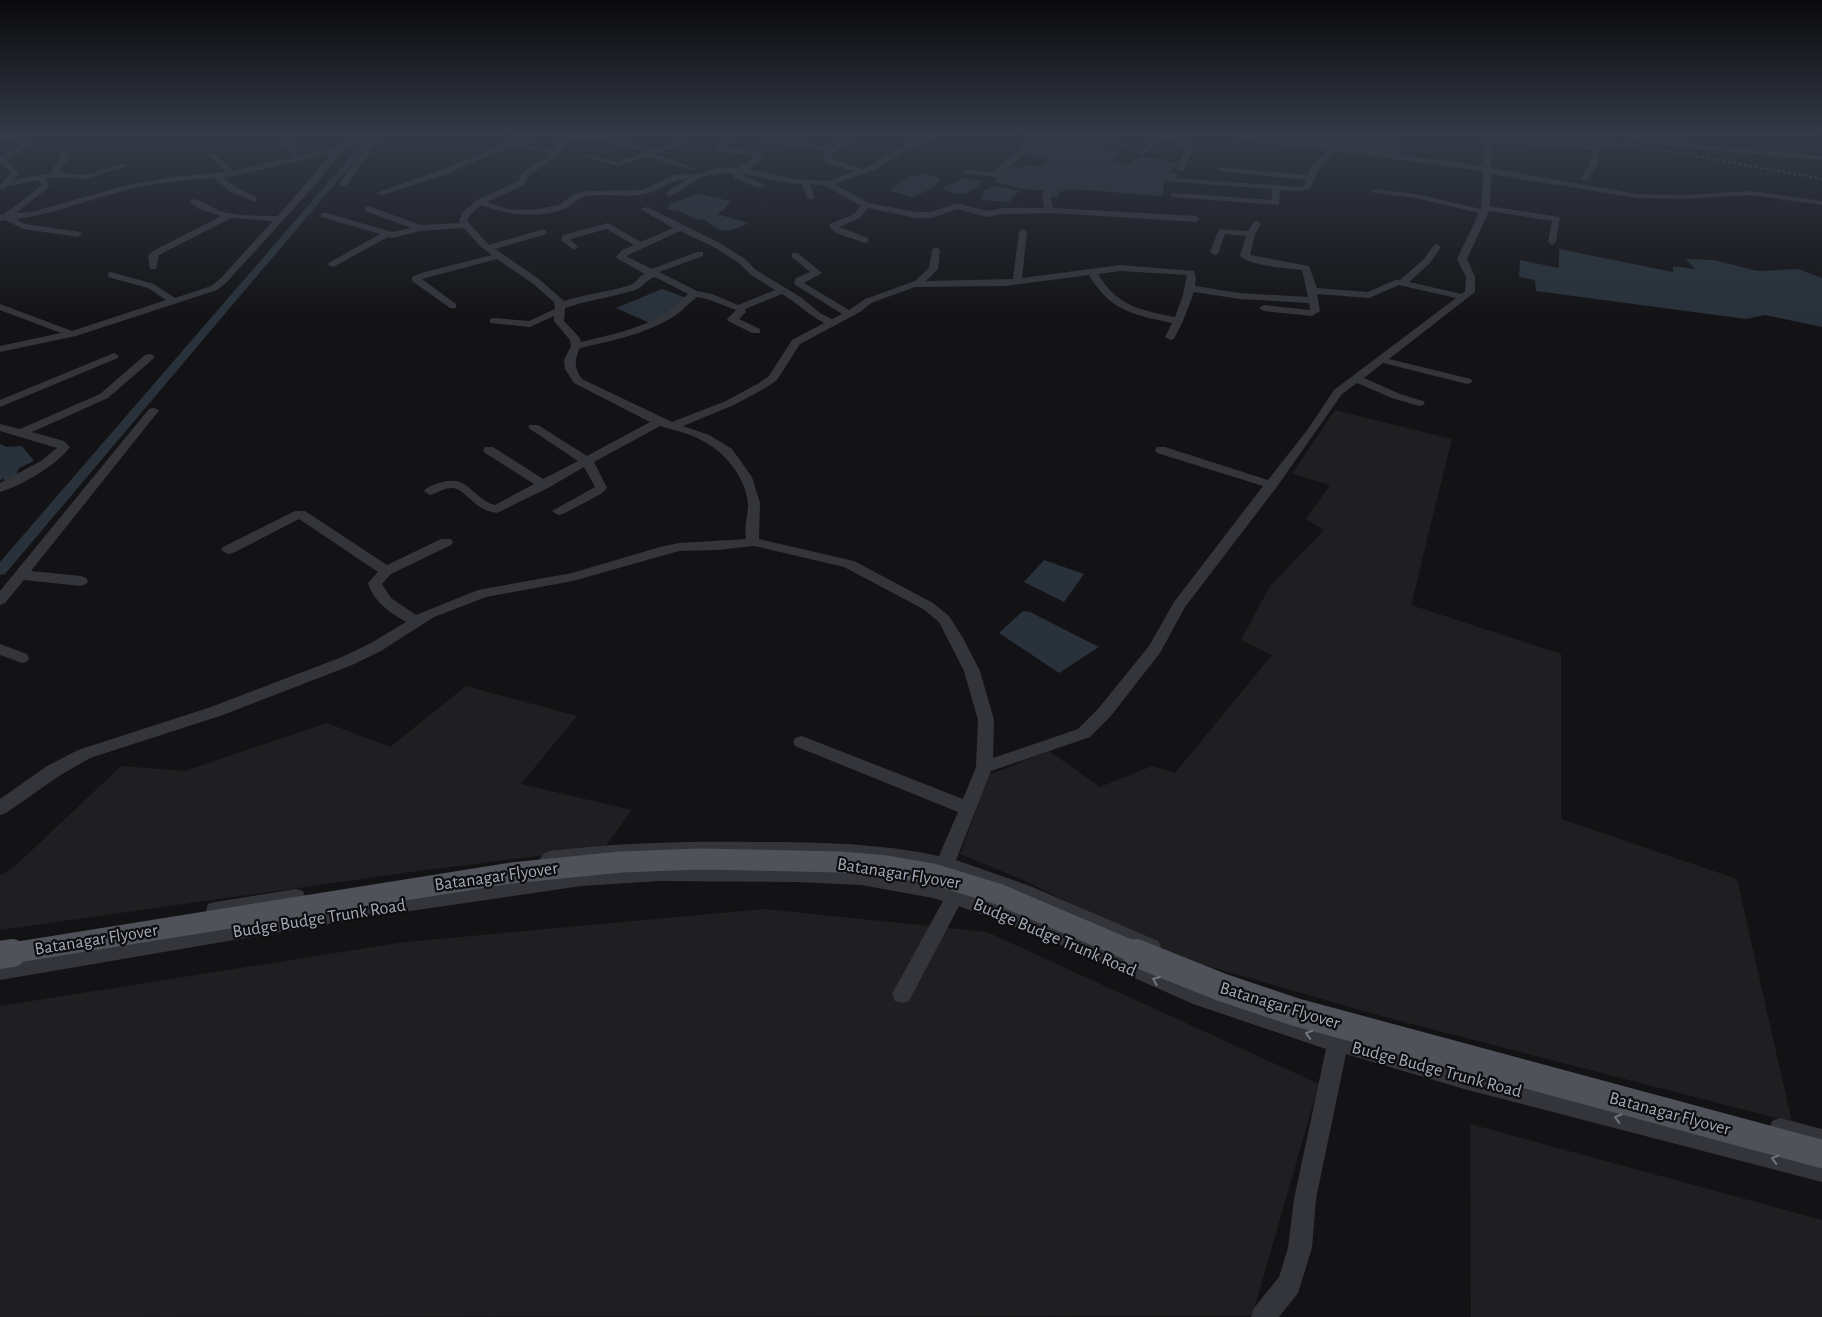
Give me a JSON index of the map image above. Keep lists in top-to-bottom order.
{
  "streets": {
    "main road": ["Batanagar Flyover"],
    "street": ["Budge Budge Trunk Road"]
  }
}
